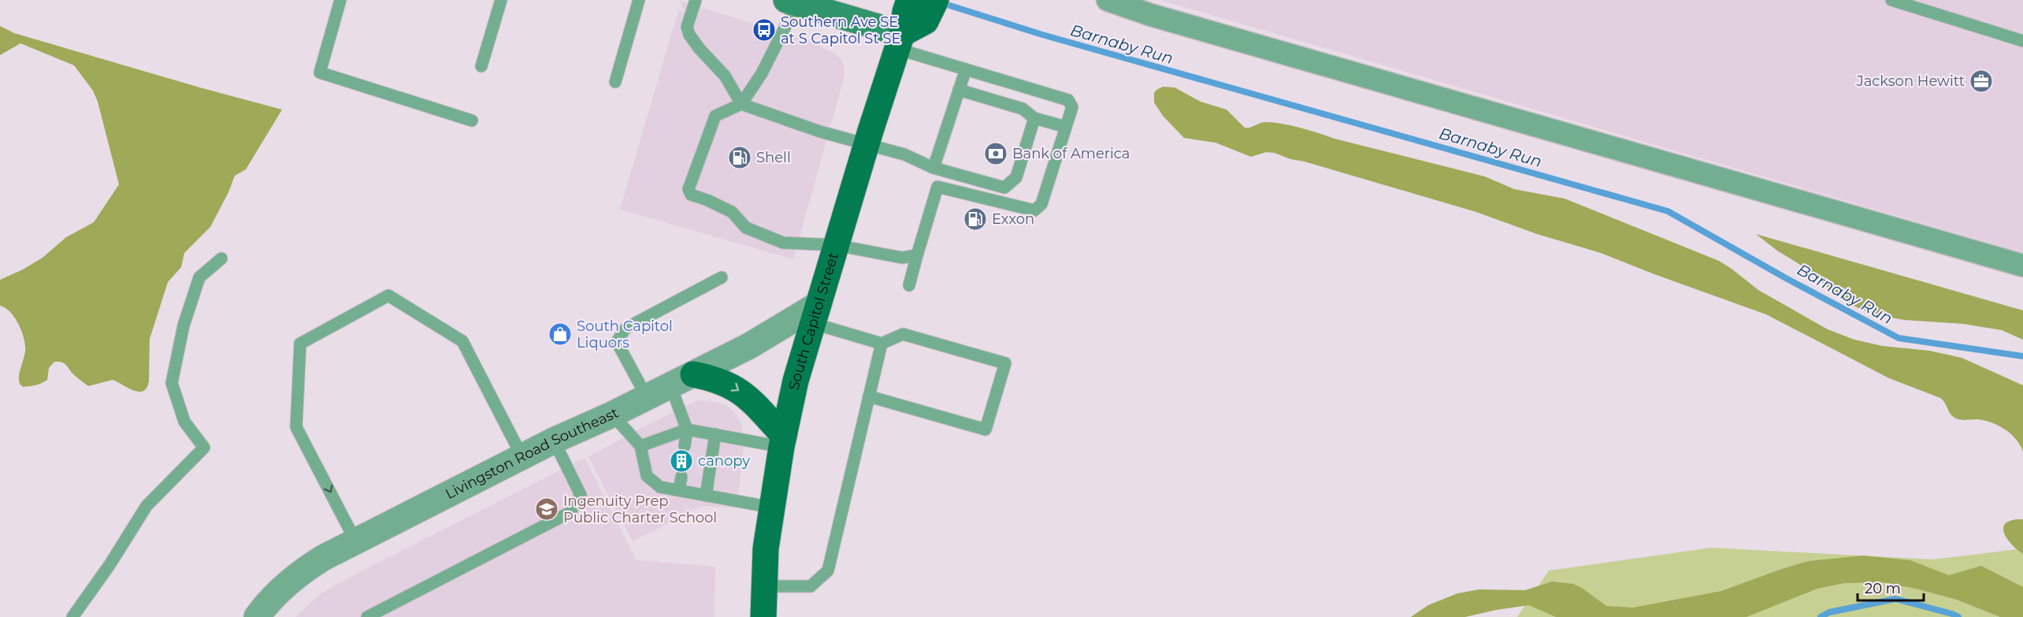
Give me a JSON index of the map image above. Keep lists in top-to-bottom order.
{
  "streets": {
    "main road": ["South Capitol Street"],
    "street": ["Livingston Road Southeast"]
  },
  "crossings": [
    ["South Capitol Street", "Livingston Road Southeast"]
  ],
  "water": ["Barnaby Run"],
  "places": {
    "bus stop": ["Southern Ave SE at S Capitol St SE"],
    "office": ["Jackson Hewitt"],
    "bank": ["Bank of America"],
    "fuel station": ["Shell", "Exxon"],
    "shop": ["South Capitol Liquors"],
    "building": ["canopy"],
    "school or university": ["Ingenuity Prep Public Charter School"]
  },
  "scale_bar": "20 m"
}
